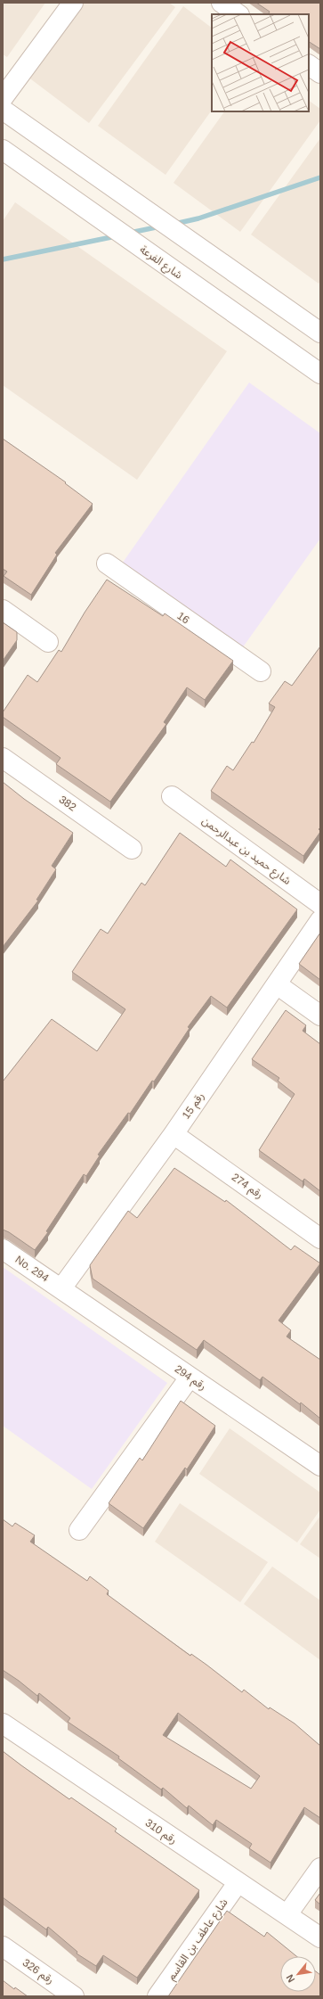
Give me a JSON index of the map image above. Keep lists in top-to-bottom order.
{
  "streets": {
    "street": [
      "شارع الفرعة",
      "16",
      "382",
      "شارع حميد بن عبدالرحمن",
      "رقم 15",
      "رقم 274",
      "No. 294",
      "رقم 294",
      "رقم 310",
      "شارع عاطف بن القاسم",
      "رقم 326"
    ]
  },
  "crossings": [
    ["رقم 15", "رقم 274"],
    ["رقم 15", "No. 294"],
    ["رقم 15", "رقم 294"],
    ["No. 294", "رقم 294"],
    ["رقم 310", "شارع عاطف بن القاسم"]
  ],
  "north": "bottom left"
}
